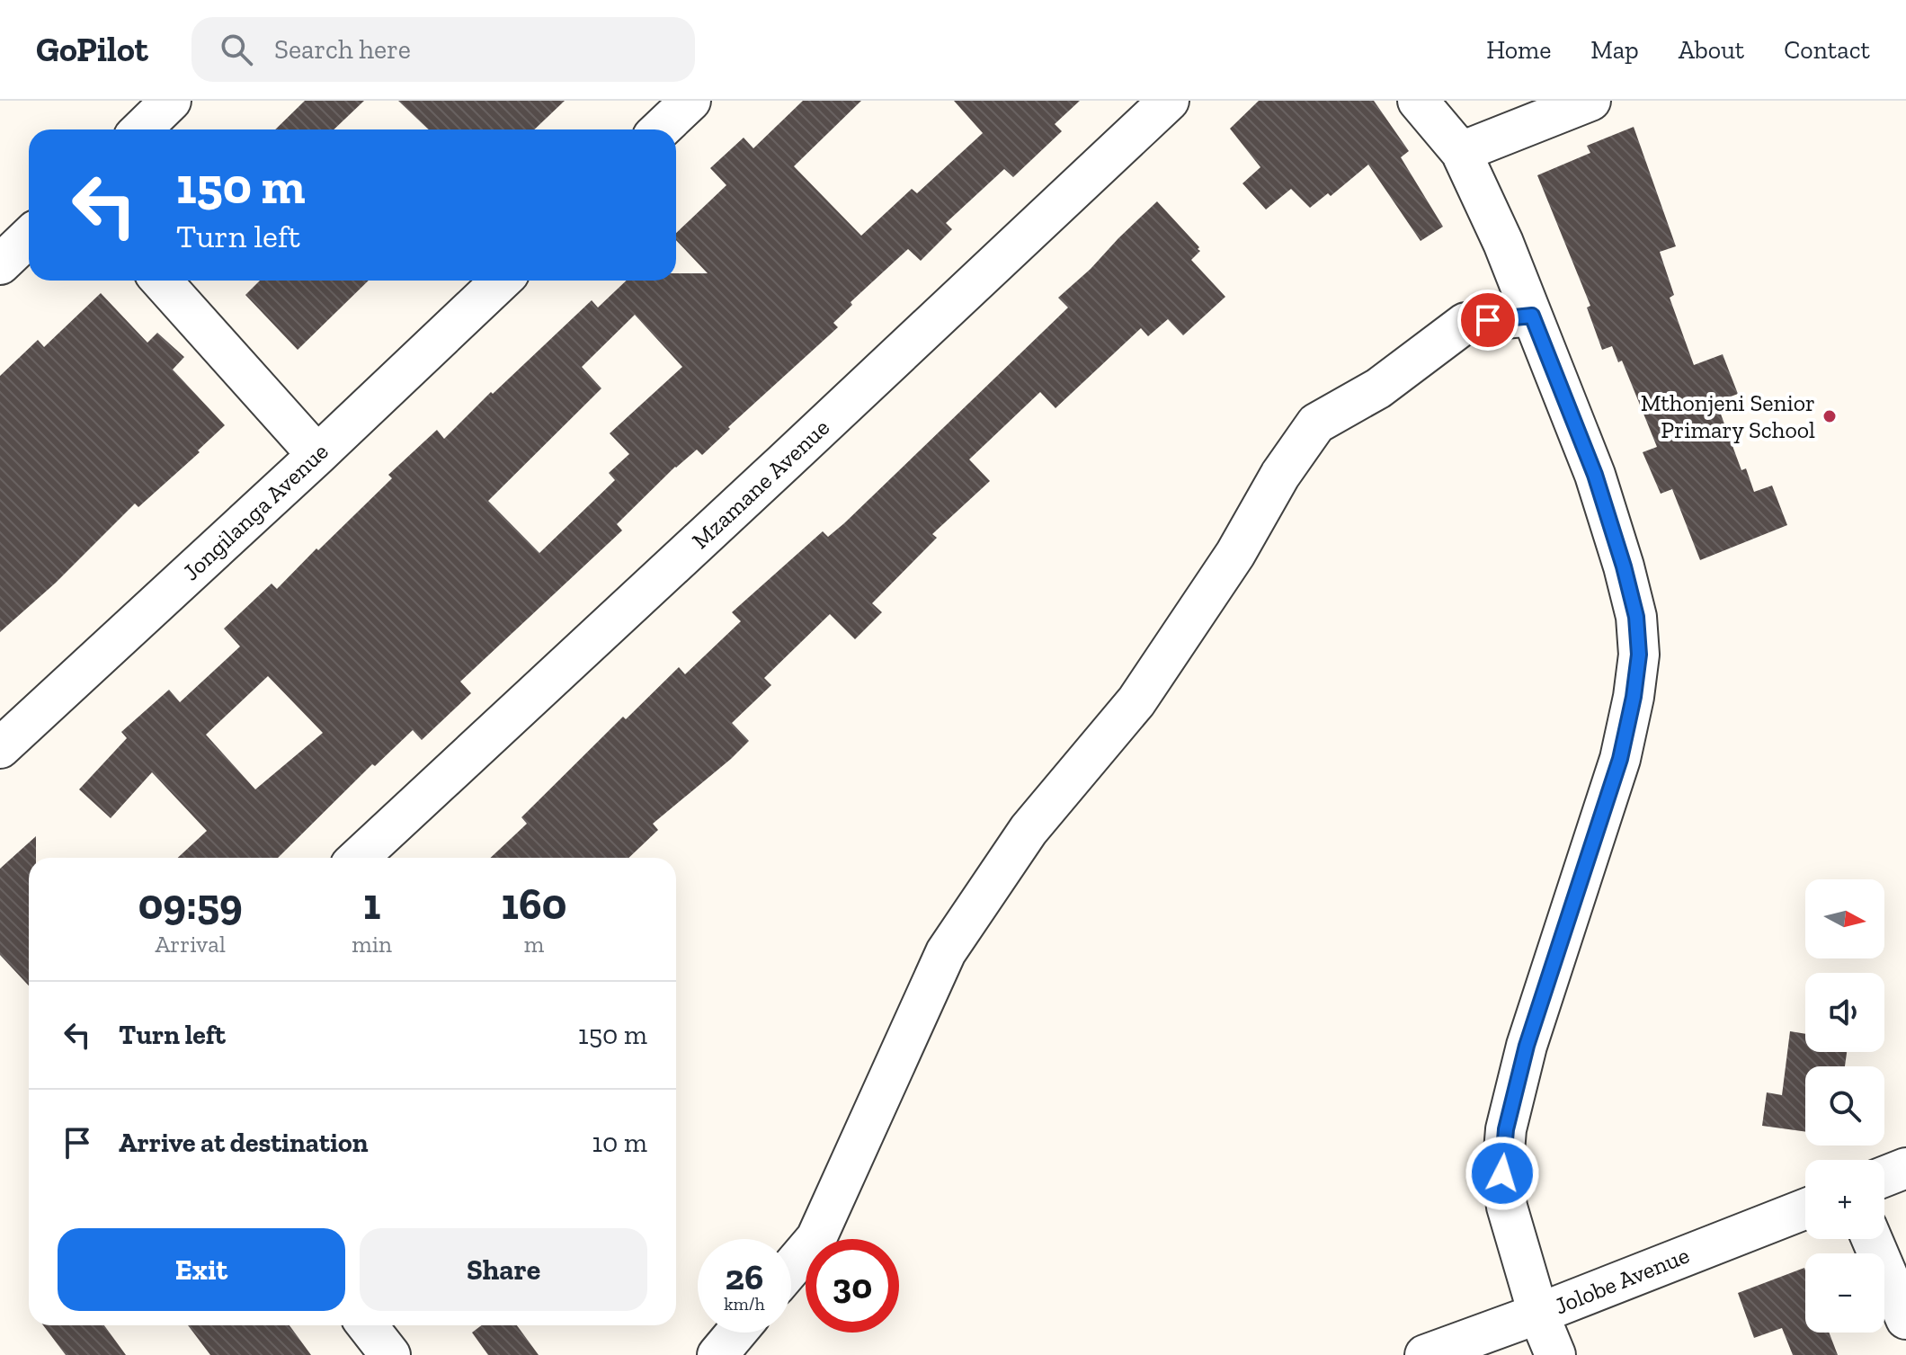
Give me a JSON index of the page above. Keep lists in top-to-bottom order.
{
  "streets": {
    "street": ["Mzamane Avenue", "Jongilanga Avenue", "Jolobe Avenue"]
  },
  "places": ["Mthonjeni Senior Primary School"],
  "north": "right",
  "page": {
    "header": "GoPilot",
    "search": "Search here",
    "nav": [
      "Home",
      "Map",
      "About",
      "Contact"
    ],
    "turn": ["150 m", "Turn left"],
    "eta": [
      "09:59",
      "Arrival",
      "1",
      "min",
      "160",
      "m"
    ],
    "map_buttons": ["+", "−"],
    "list": [
      {
        "name": "Turn left",
        "value": "150 m"
      },
      {
        "name": "Arrive at destination",
        "value": "10 m"
      }
    ],
    "buttons": ["Exit", "Share"],
    "speed": "26 km/h",
    "limit": "30"
  }
}
